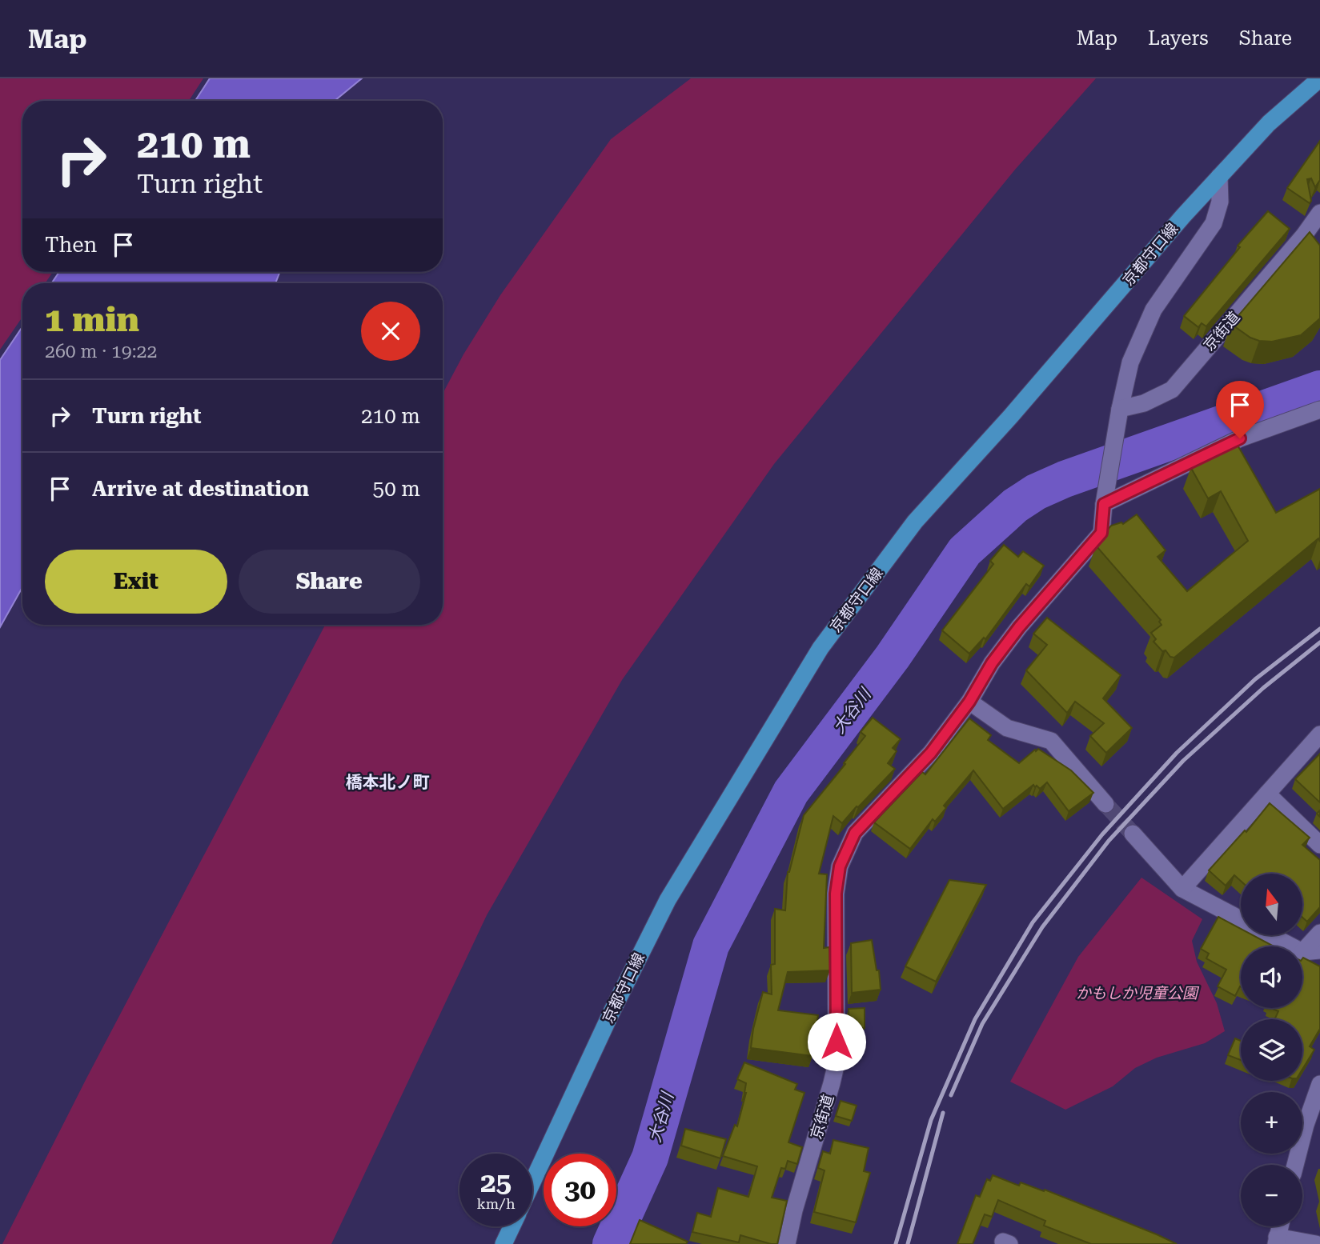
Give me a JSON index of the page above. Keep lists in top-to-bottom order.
{
  "streets": {
    "main road": ["京都守口線"],
    "street": ["京街道"]
  },
  "districts": ["橋本北ノ町"],
  "water": ["大谷川"],
  "parks": ["かもしか児童公園"],
  "north": "top",
  "page": {
    "header": "Map",
    "nav": ["Map", "Layers", "Share"],
    "turn": ["210 m", "Turn right"],
    "then": "Then",
    "heading": ["1 min", "260 m · 19:22"],
    "list": [
      {
        "name": "Turn right",
        "value": "210 m"
      },
      {
        "name": "Arrive at destination",
        "value": "50 m"
      }
    ],
    "buttons": ["Exit", "Share"],
    "map_buttons": ["+", "−"],
    "speed": "25 km/h",
    "limit": "30"
  }
}
